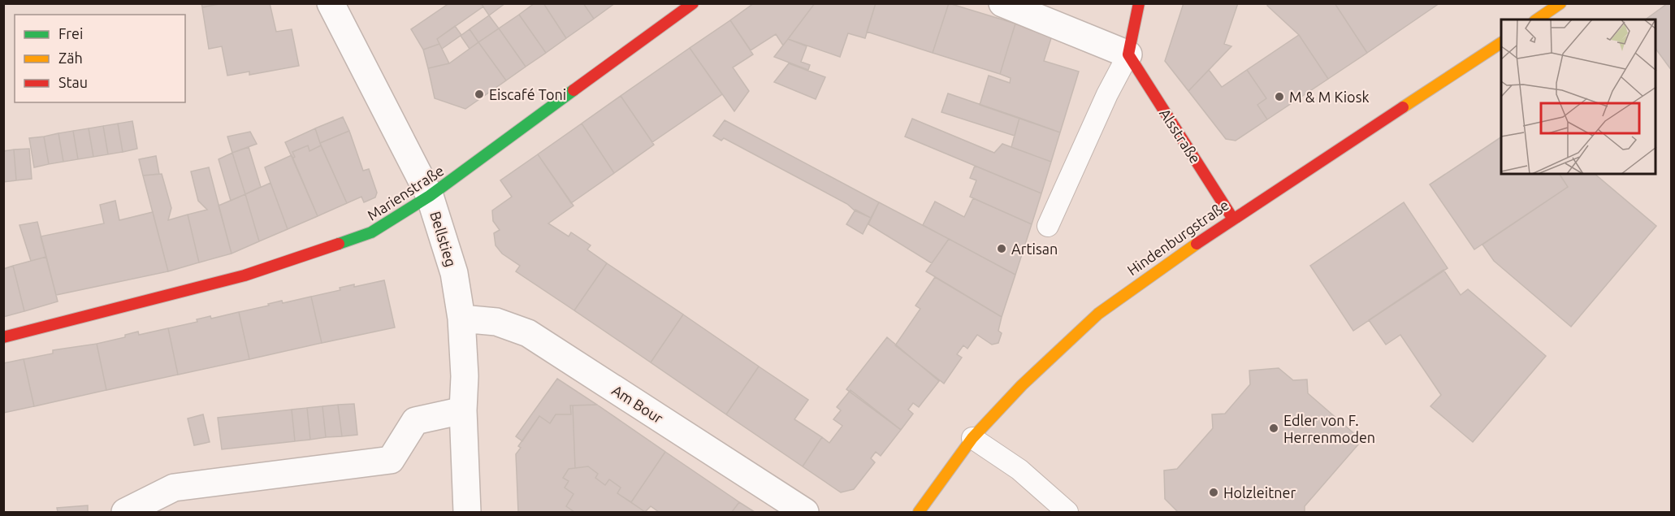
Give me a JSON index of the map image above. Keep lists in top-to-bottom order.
{
  "streets": {
    "street": [
      "Alsstraße",
      "Marienstraße",
      "Hindenburgstraße",
      "Bellstieg",
      "Am Bour"
    ]
  },
  "crossings": [
    ["Alsstraße", "Hindenburgstraße"],
    ["Marienstraße", "Bellstieg"],
    ["Bellstieg", "Am Bour"]
  ],
  "places": [
    "Eiscafé Toni",
    "M & M Kiosk",
    "Artisan",
    "Edler von F. Herrenmoden",
    "Holzleitner"
  ],
  "legend": ["Frei", "Zäh", "Stau"]
}
